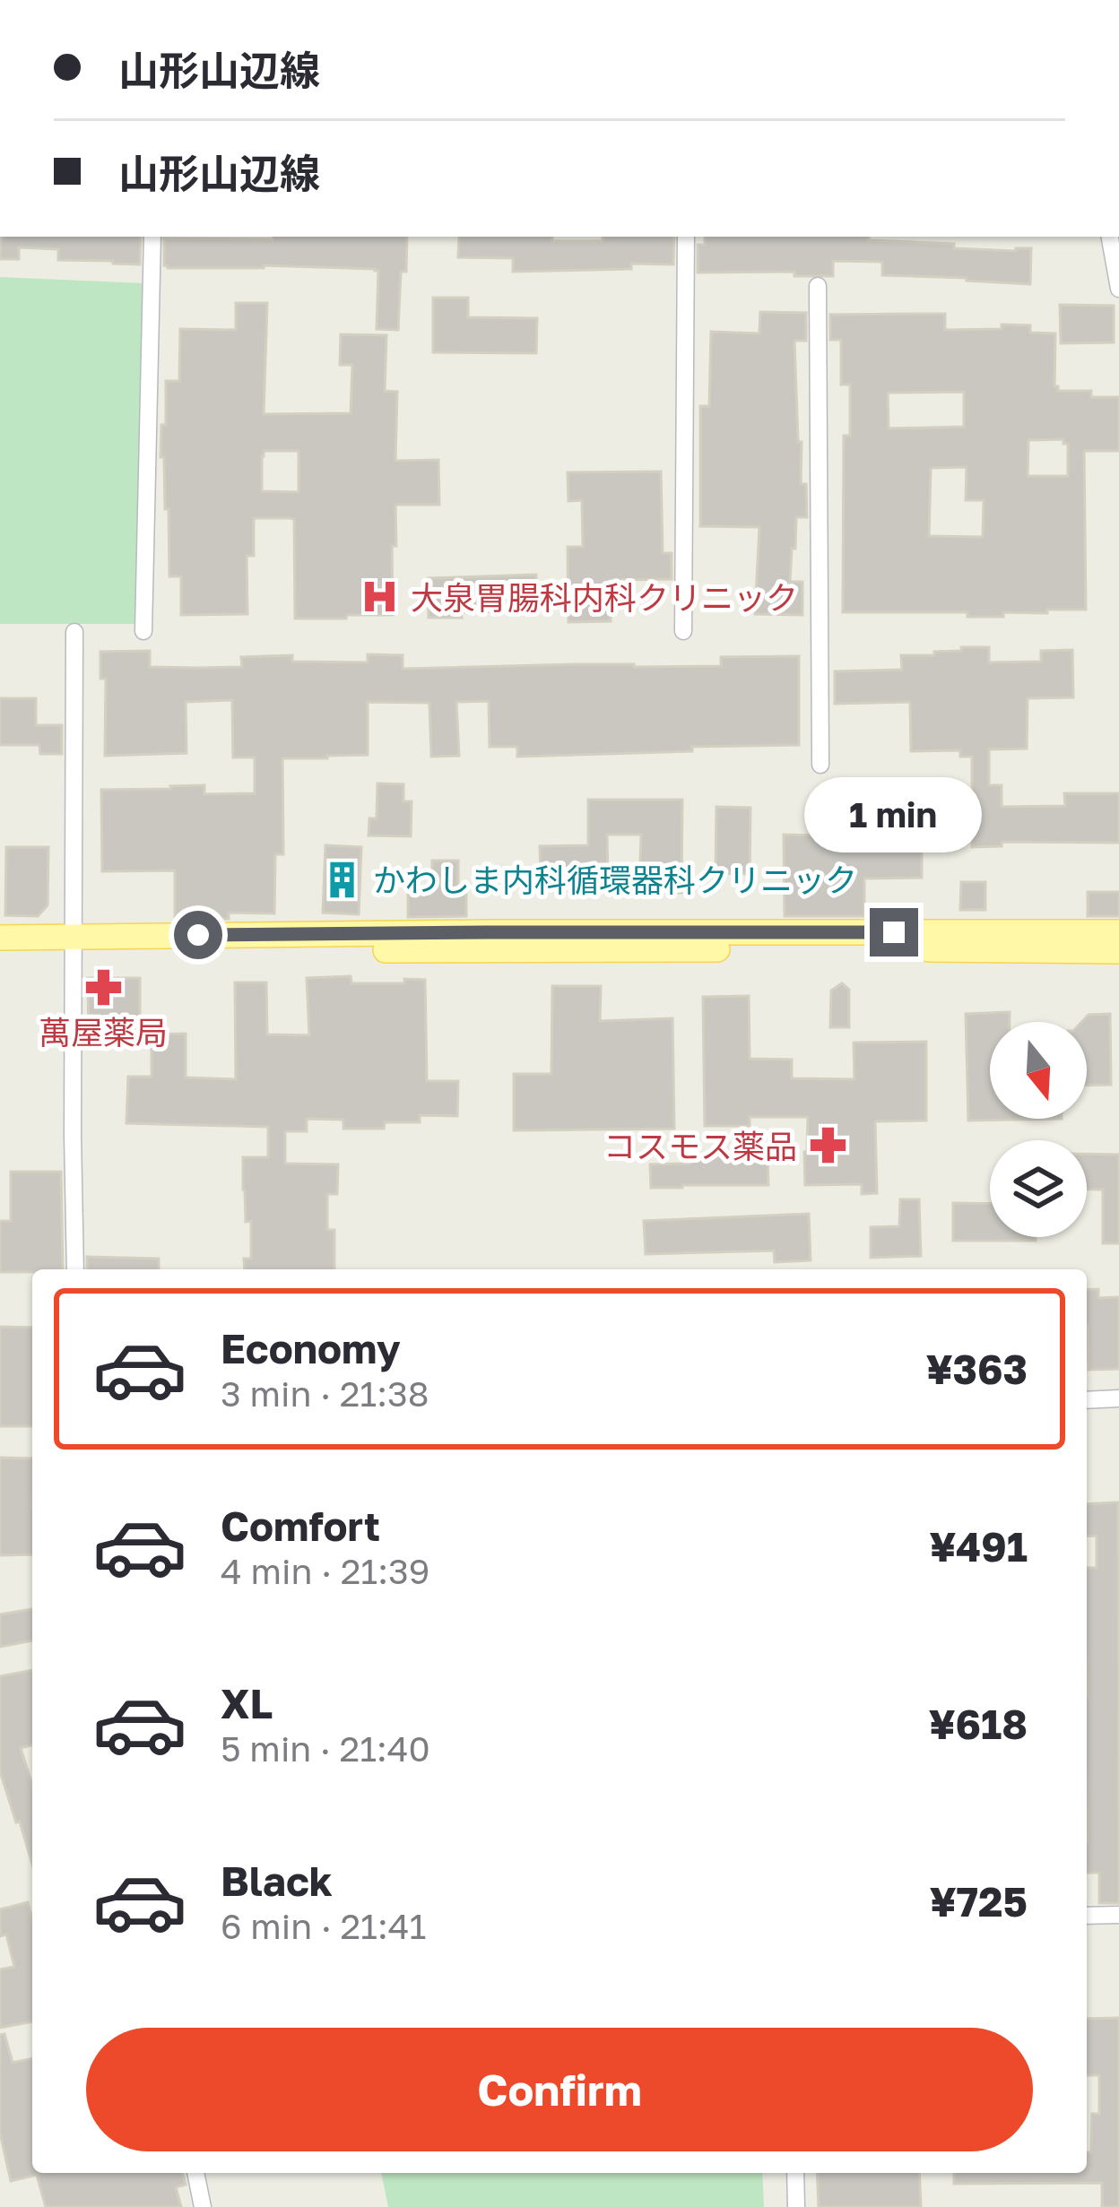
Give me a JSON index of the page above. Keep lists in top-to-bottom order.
{
  "places": {
    "hospital": ["大泉胃腸科内科クリニック"],
    "building": ["かわしま内科循環器科クリニック"],
    "pharmacy": ["萬屋薬局", "コスモス薬品"]
  },
  "north": "bottom",
  "page": {
    "banner": ["山形山辺線", "山形山辺線"],
    "bubble": "1 min",
    "list": [
      {
        "name": "Economy",
        "note": "3 min · 21:38",
        "value": "¥363"
      },
      {
        "name": "Comfort",
        "note": "4 min · 21:39",
        "value": "¥491"
      },
      {
        "name": "XL",
        "note": "5 min · 21:40",
        "value": "¥618"
      },
      {
        "name": "Black",
        "note": "6 min · 21:41",
        "value": "¥725"
      }
    ],
    "buttons": "Confirm"
  }
}
